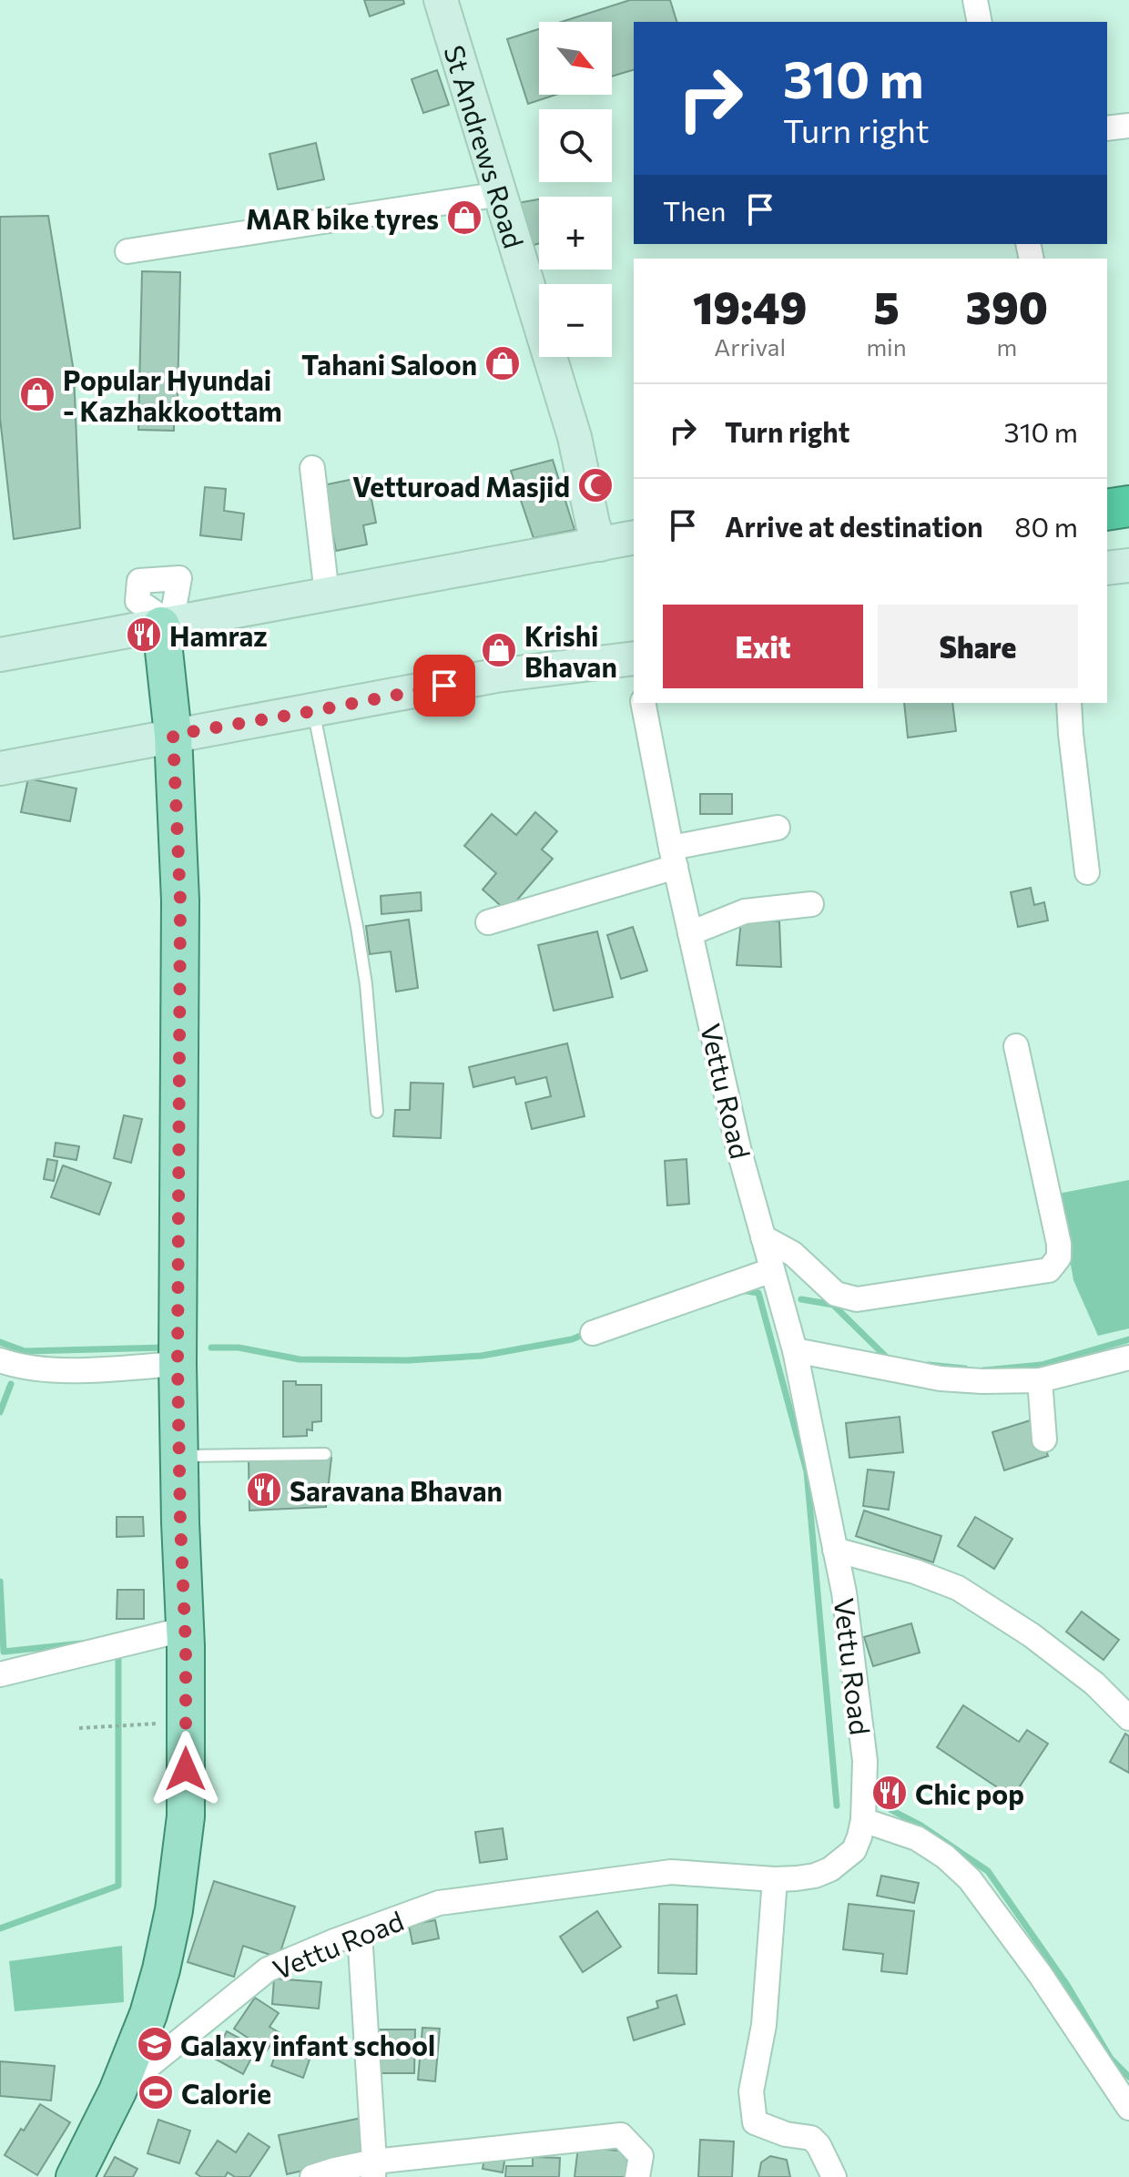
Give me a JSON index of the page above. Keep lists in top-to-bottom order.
{
  "streets": {
    "street": ["St Andrews Road", "Vettu Road"]
  },
  "places": {
    "shop": [
      "MAR bike tyres",
      "Tahani Saloon",
      "Popular Hyundai - Kazhakkoottam",
      "Krishi Bhavan"
    ],
    "mosque": ["Vetturoad Masjid"],
    "restaurant": ["Hamraz", "Saravana Bhavan", "Chic pop"],
    "school or university": ["Galaxy infant school"],
    "sports": ["Calorie"]
  },
  "north": "bottom right",
  "page": {
    "map_buttons": ["+", "−"],
    "turn": ["310 m", "Turn right"],
    "then": "Then",
    "eta": [
      "19:49",
      "Arrival",
      "5",
      "min",
      "390",
      "m"
    ],
    "list": [
      {
        "name": "Turn right",
        "value": "310 m"
      },
      {
        "name": "Arrive at destination",
        "value": "80 m"
      }
    ],
    "buttons": ["Exit", "Share"]
  }
}
